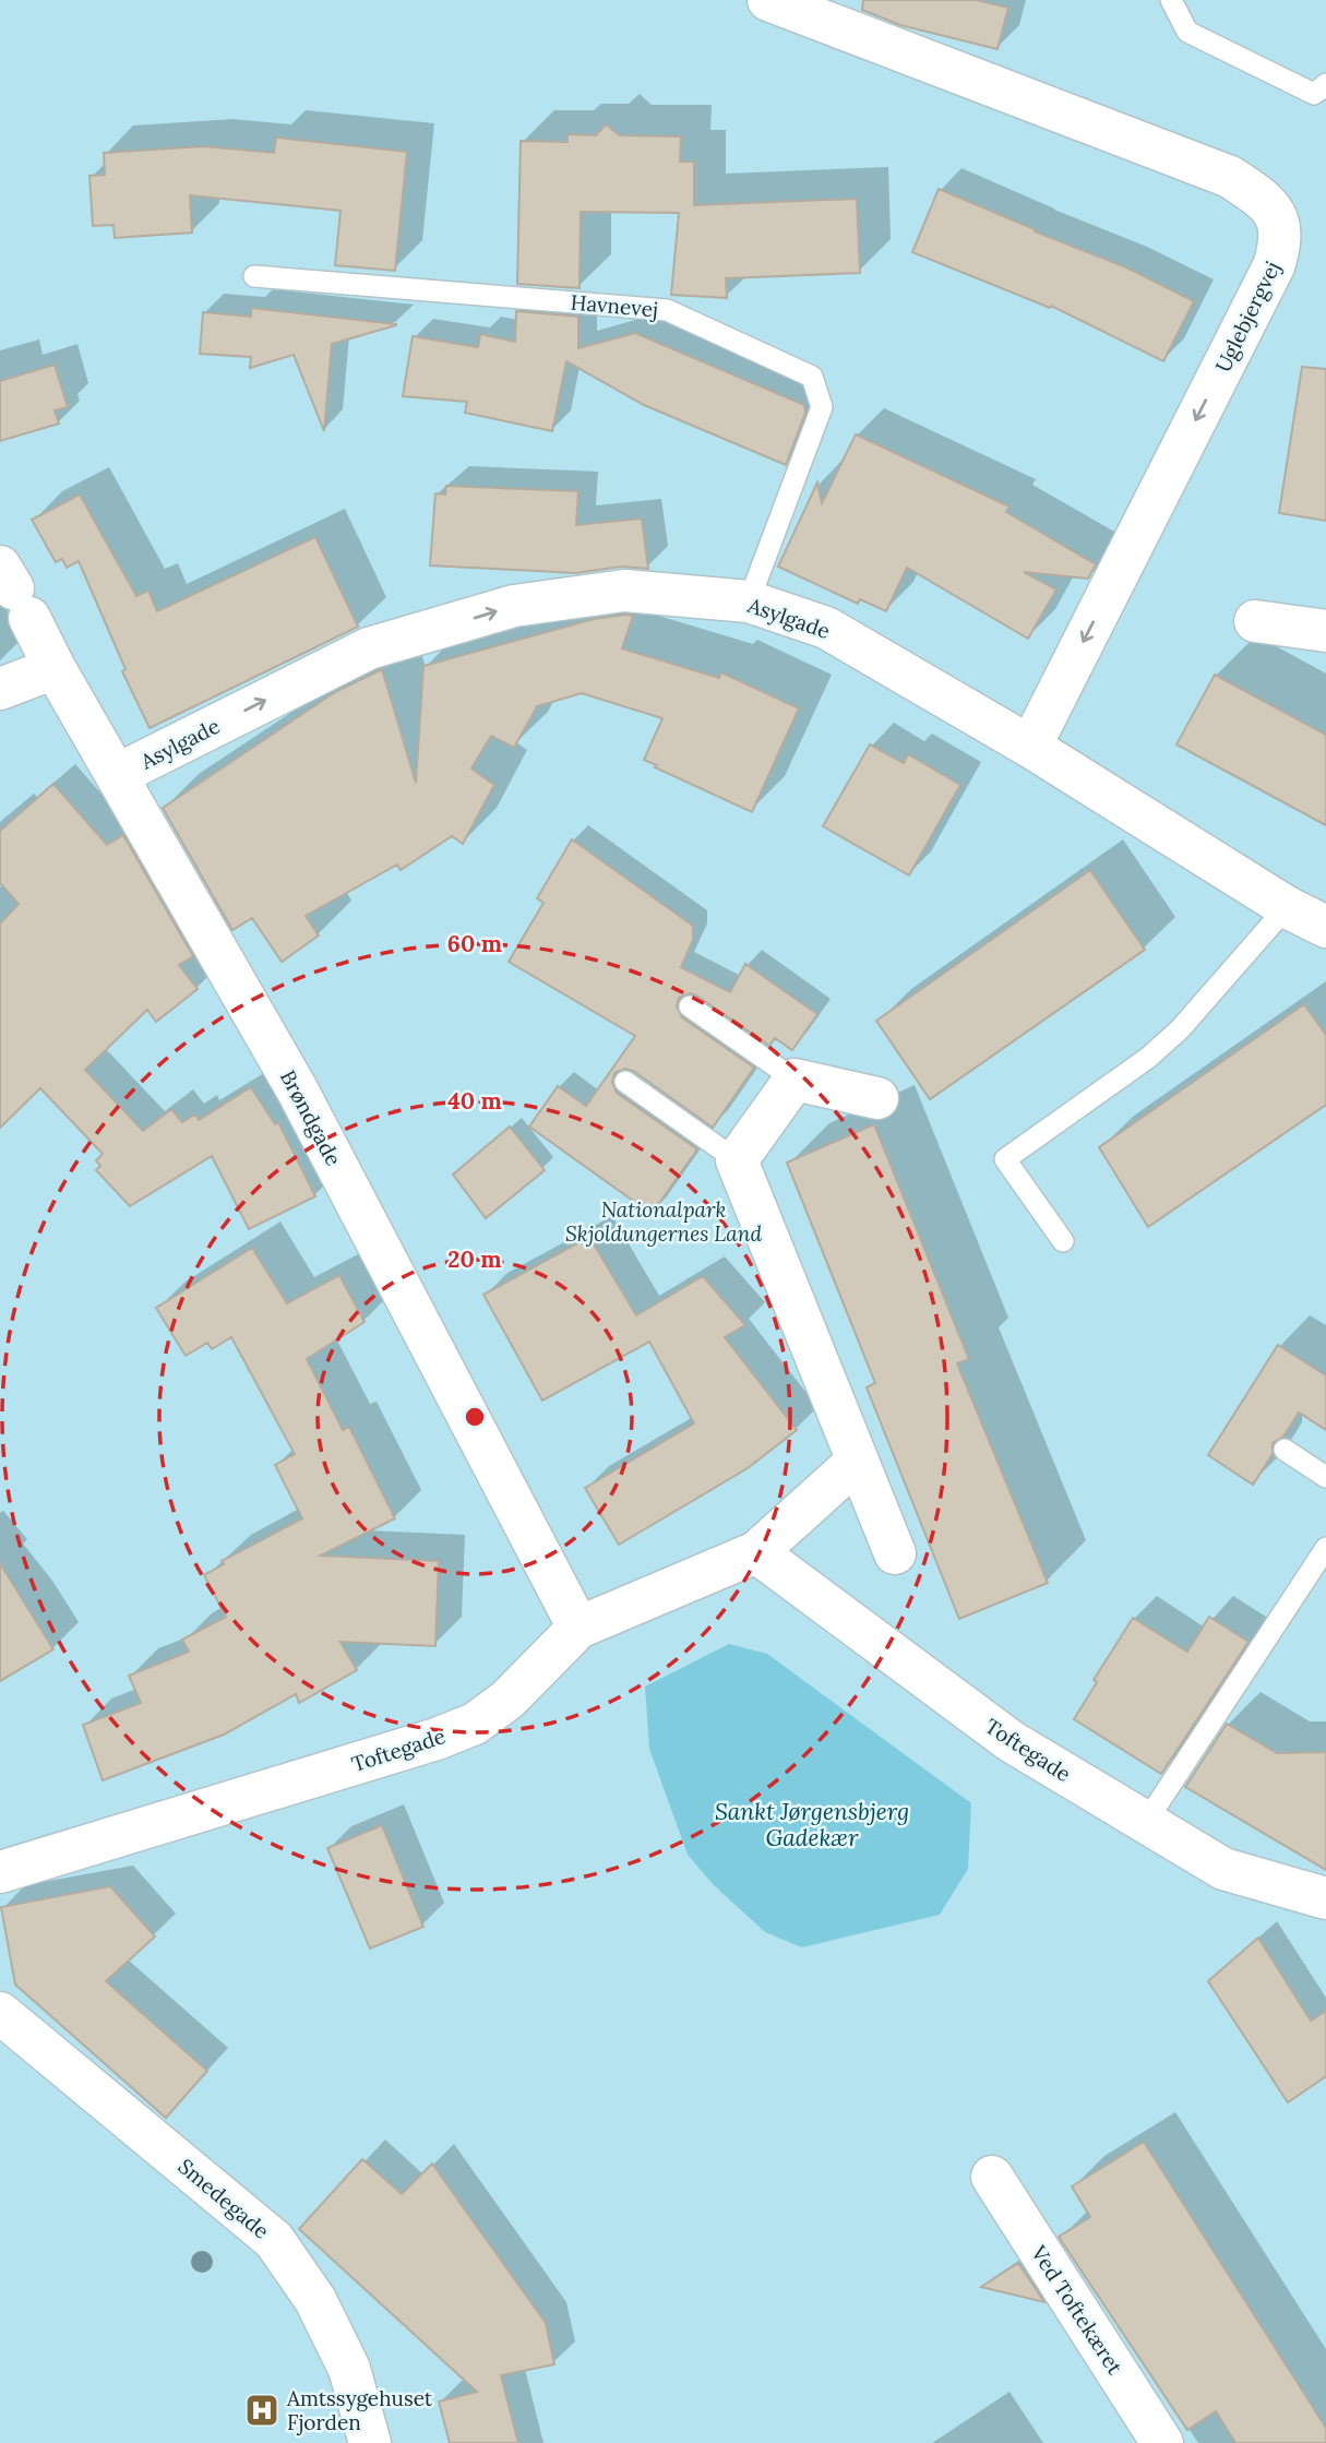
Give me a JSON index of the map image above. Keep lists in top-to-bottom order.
{
  "streets": {
    "street": [
      "Uglebjergvej",
      "Asylgade",
      "Brøndgade",
      "Toftegade",
      "Smedegade",
      "Ved Toftekæret"
    ],
    "lane": ["Havnevej"]
  },
  "crossings": [
    ["Havnevej", "Asylgade"],
    ["Uglebjergvej", "Asylgade"],
    ["Asylgade", "Brøndgade"],
    ["Brøndgade", "Toftegade"]
  ],
  "one_way": ["Asylgade"],
  "water": ["Sankt Jørgensbjerg Gadekær"],
  "parks": ["Nationalpark Skjoldungernes Land"],
  "places": {
    "hospital": ["Amtssygehuset Fjorden"]
  },
  "rings": ["60 m", "40 m", "20 m"]
}
